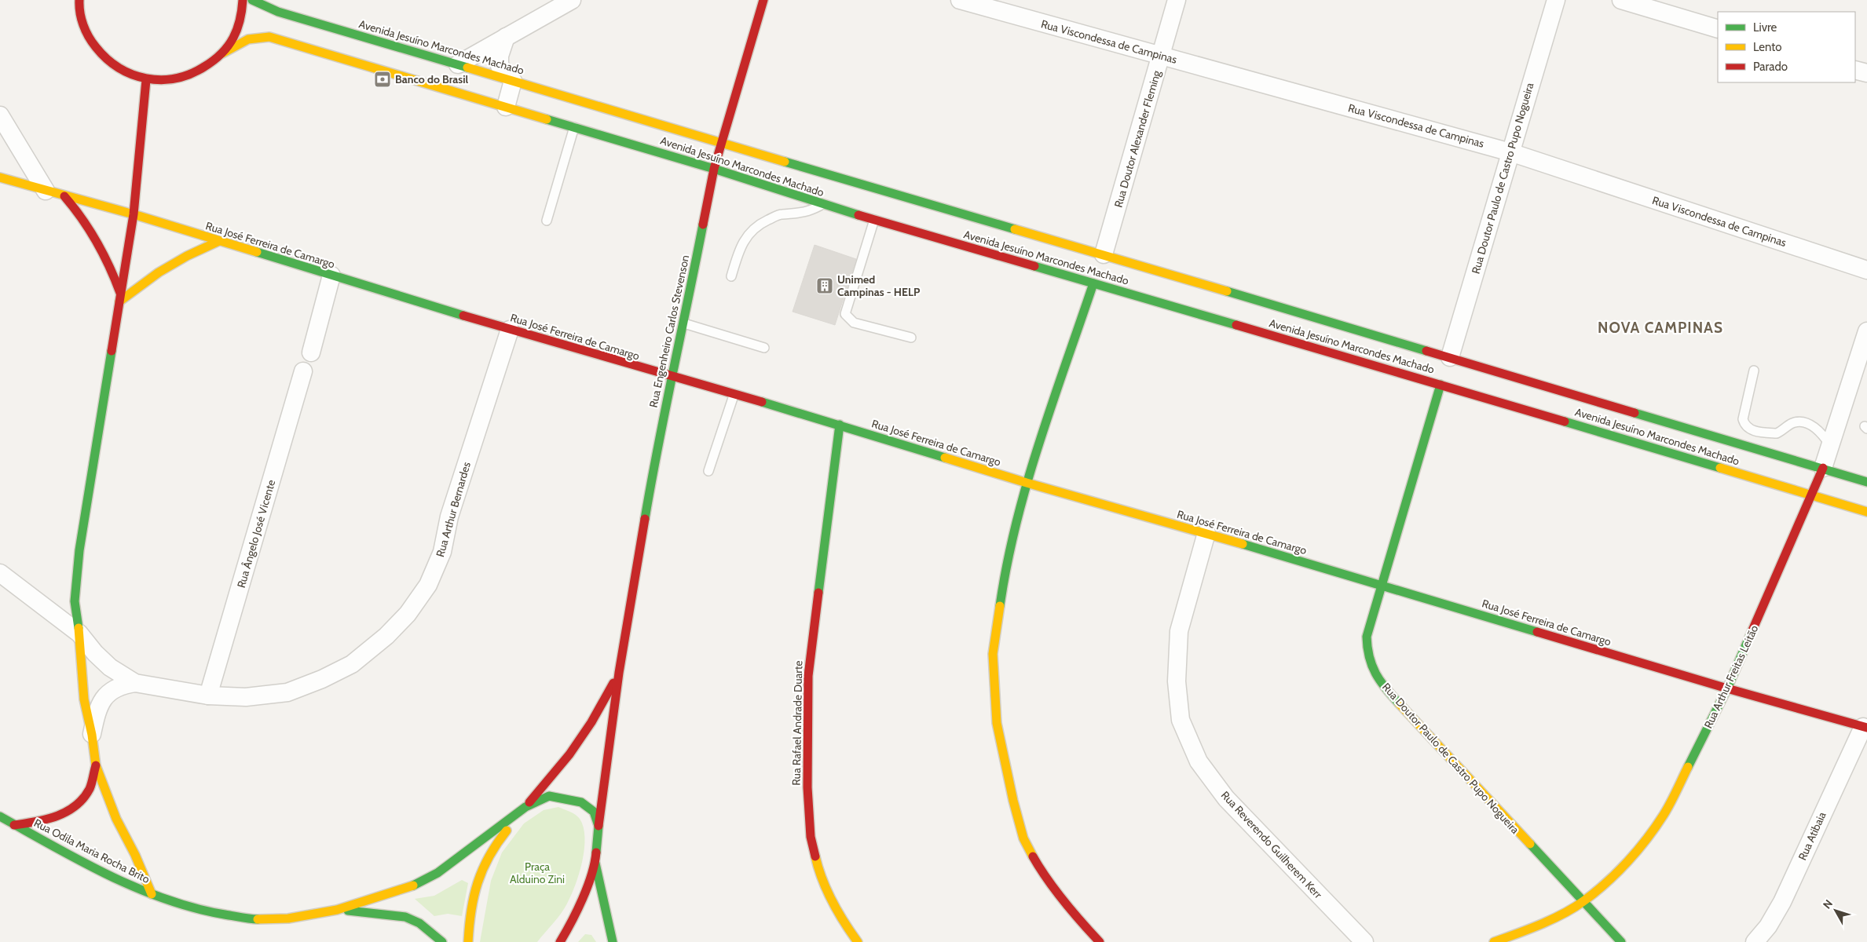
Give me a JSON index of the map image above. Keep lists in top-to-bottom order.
{
  "streets": {
    "street": [
      "Rua Viscondessa de Campinas",
      "Avenida Jesuíno Marcondes Machado",
      "Rua Doutor Alexander Fleming",
      "Rua Doutor Paulo de Castro Pupo Nogueira",
      "Rua José Ferreira de Camargo",
      "Rua Engenheiro Carlos Stevenson",
      "Rua Arthur Bernardes",
      "Rua Ângelo José Vicente",
      "Rua Arthur Freitas Leitão",
      "Rua Rafael Andrade Duarte",
      "Rua Atibaia",
      "Rua Reverendo Guilherem Kerr",
      "Rua Odila Maria Rocha Brito"
    ]
  },
  "crossings": [
    ["Rua Viscondessa de Campinas", "Rua Doutor Alexander Fleming"],
    ["Rua Viscondessa de Campinas", "Rua Doutor Paulo de Castro Pupo Nogueira"],
    ["Avenida Jesuíno Marcondes Machado", "Rua Doutor Alexander Fleming"],
    ["Avenida Jesuíno Marcondes Machado", "Rua Doutor Paulo de Castro Pupo Nogueira"],
    ["Avenida Jesuíno Marcondes Machado", "Rua Engenheiro Carlos Stevenson"],
    ["Avenida Jesuíno Marcondes Machado", "Rua Arthur Freitas Leitão"],
    ["Rua Doutor Paulo de Castro Pupo Nogueira", "Rua José Ferreira de Camargo"],
    ["Rua Doutor Paulo de Castro Pupo Nogueira", "Rua Arthur Freitas Leitão"],
    ["Rua José Ferreira de Camargo", "Rua Engenheiro Carlos Stevenson"],
    ["Rua José Ferreira de Camargo", "Rua Arthur Bernardes"],
    ["Rua José Ferreira de Camargo", "Rua Arthur Freitas Leitão"],
    ["Rua José Ferreira de Camargo", "Rua Rafael Andrade Duarte"],
    ["Rua José Ferreira de Camargo", "Rua Atibaia"],
    ["Rua José Ferreira de Camargo", "Rua Reverendo Guilherem Kerr"],
    ["Rua Engenheiro Carlos Stevenson", "Rua Odila Maria Rocha Brito"],
    ["Rua Arthur Bernardes", "Rua Ângelo José Vicente"]
  ],
  "districts": ["NOVA CAMPINAS"],
  "parks": ["Praça Alduino Zini"],
  "places": {
    "bank": ["Banco do Brasil"],
    "building": ["Unimed Campinas - HELP"]
  },
  "legend": ["Livre", "Lento", "Parado"],
  "north": "top left"
}
